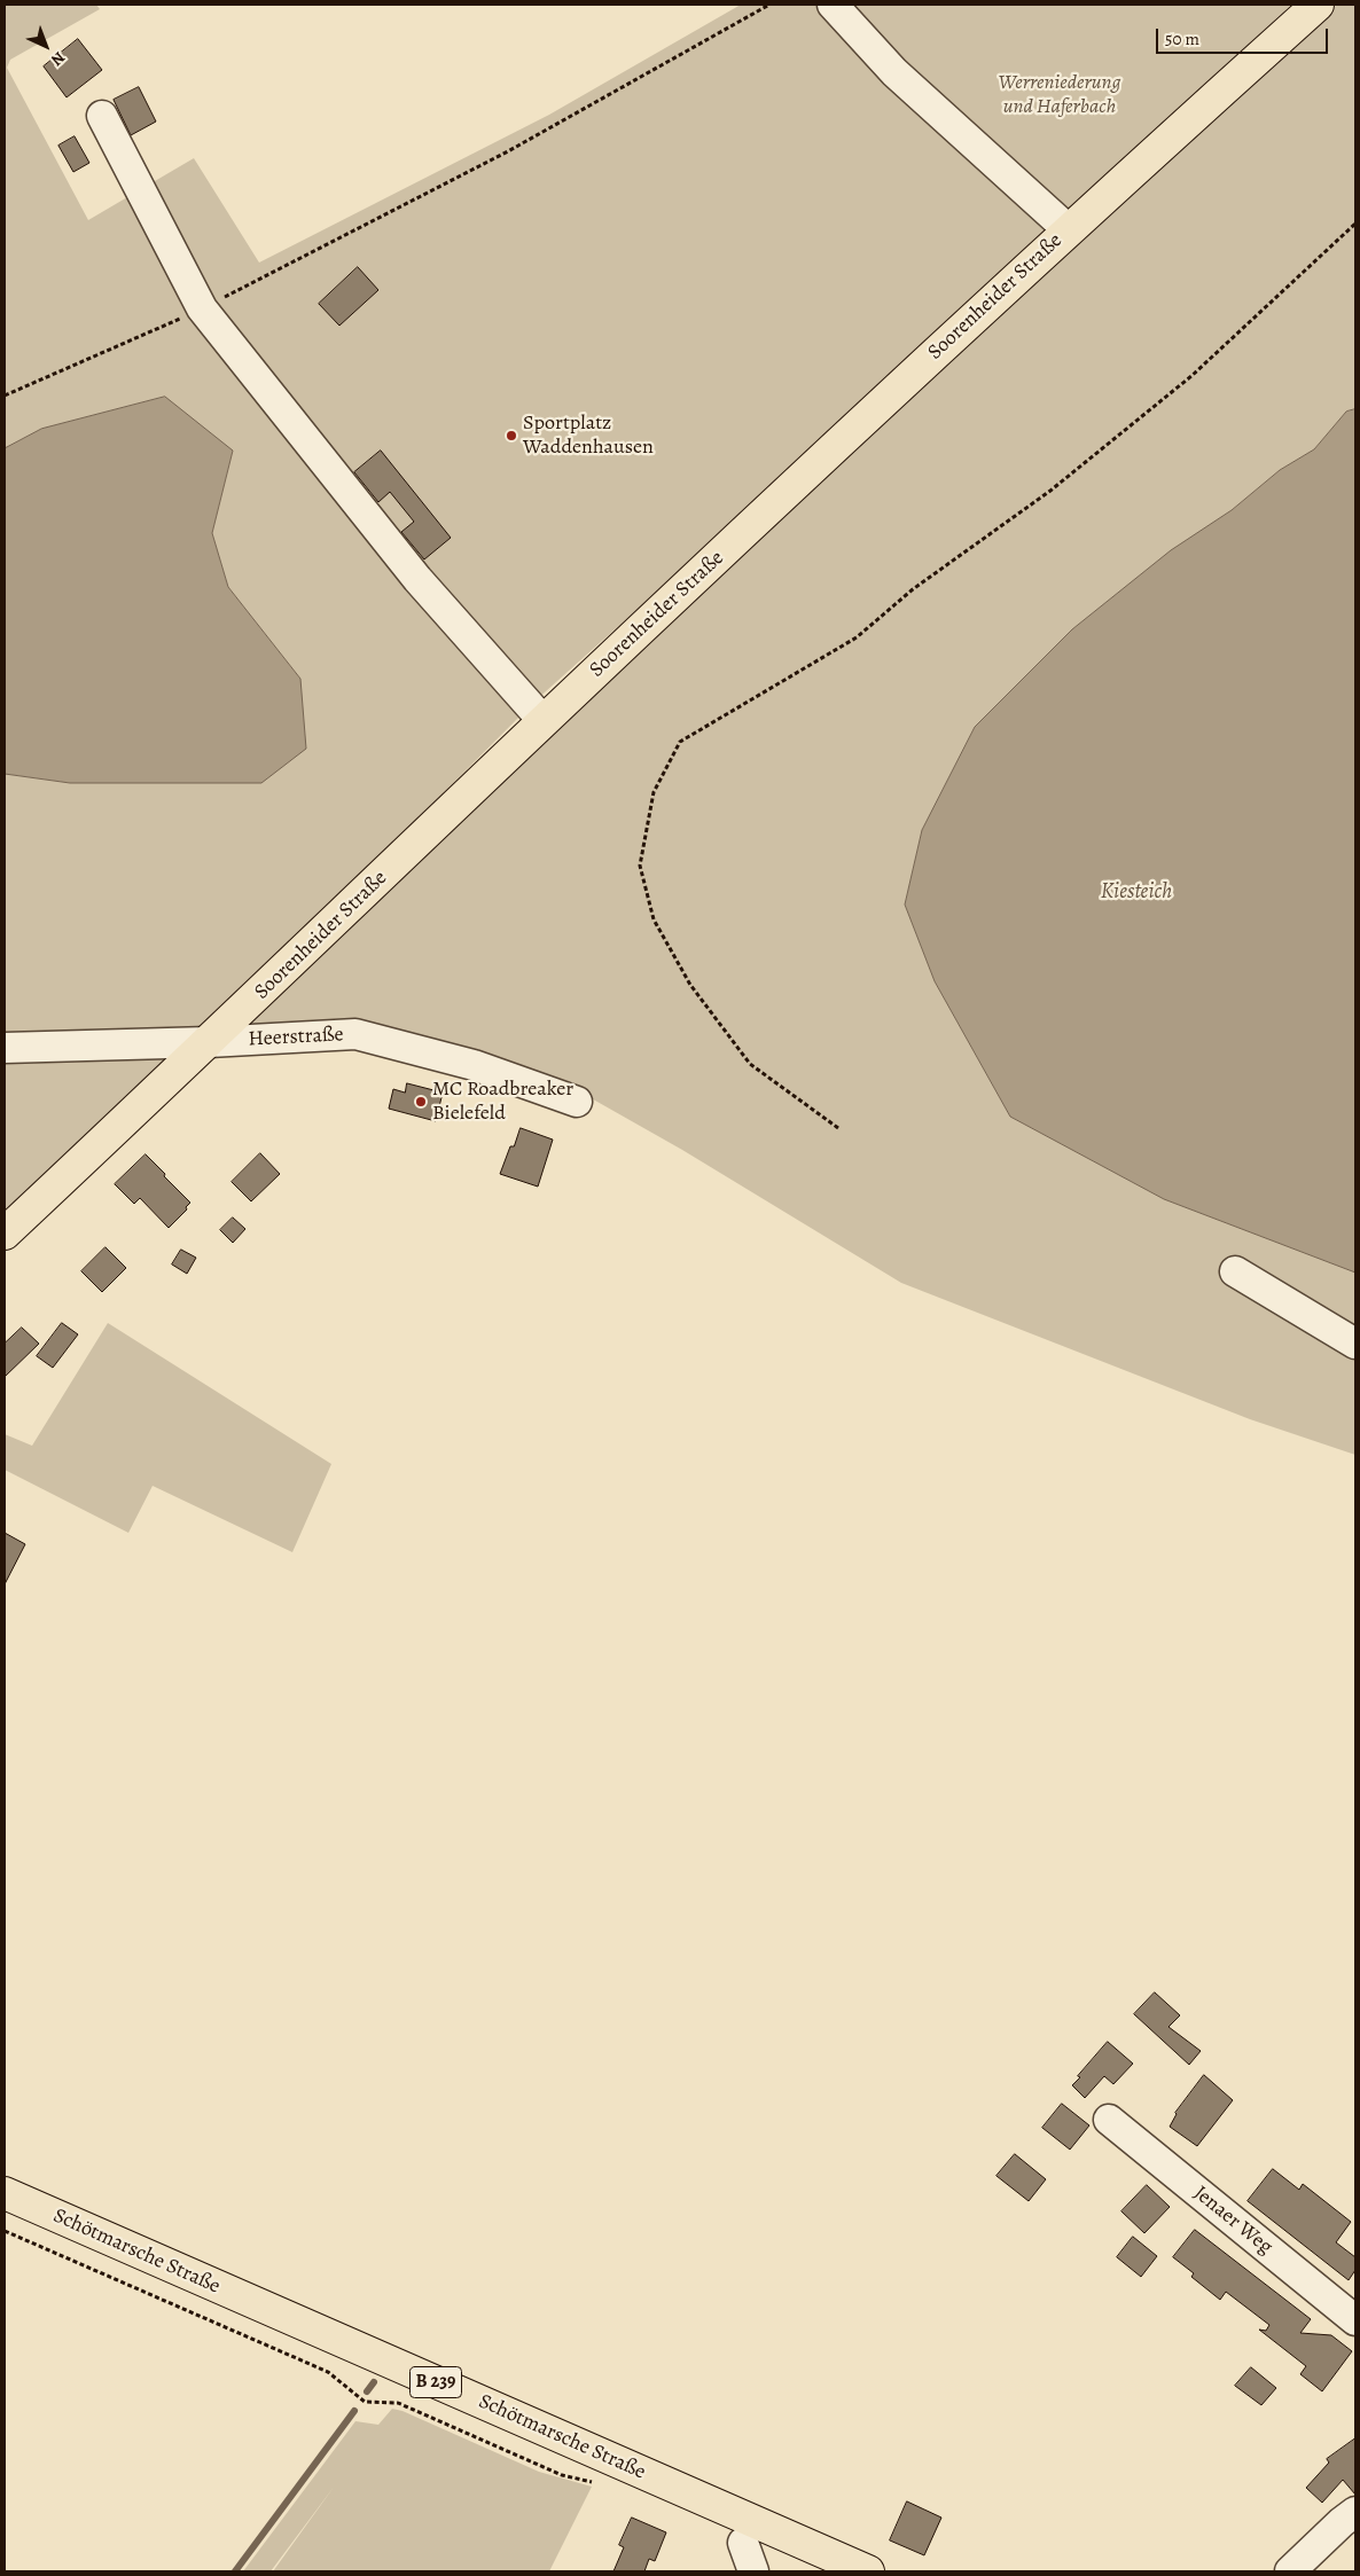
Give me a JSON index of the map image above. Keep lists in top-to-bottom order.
{
  "streets": {
    "main road": ["Soorenheider Straße", "Schötmarsche Straße", "B 239"],
    "street": ["Heerstraße", "Jenaer Weg"]
  },
  "crossings": [
    ["Soorenheider Straße", "Heerstraße"]
  ],
  "water": ["Kiesteich"],
  "parks": ["Werreniederung und Haferbach"],
  "places": ["Sportplatz Waddenhausen", "MC Roadbreaker Bielefeld"],
  "scale_bar": "50 m",
  "north": "bottom right"
}
